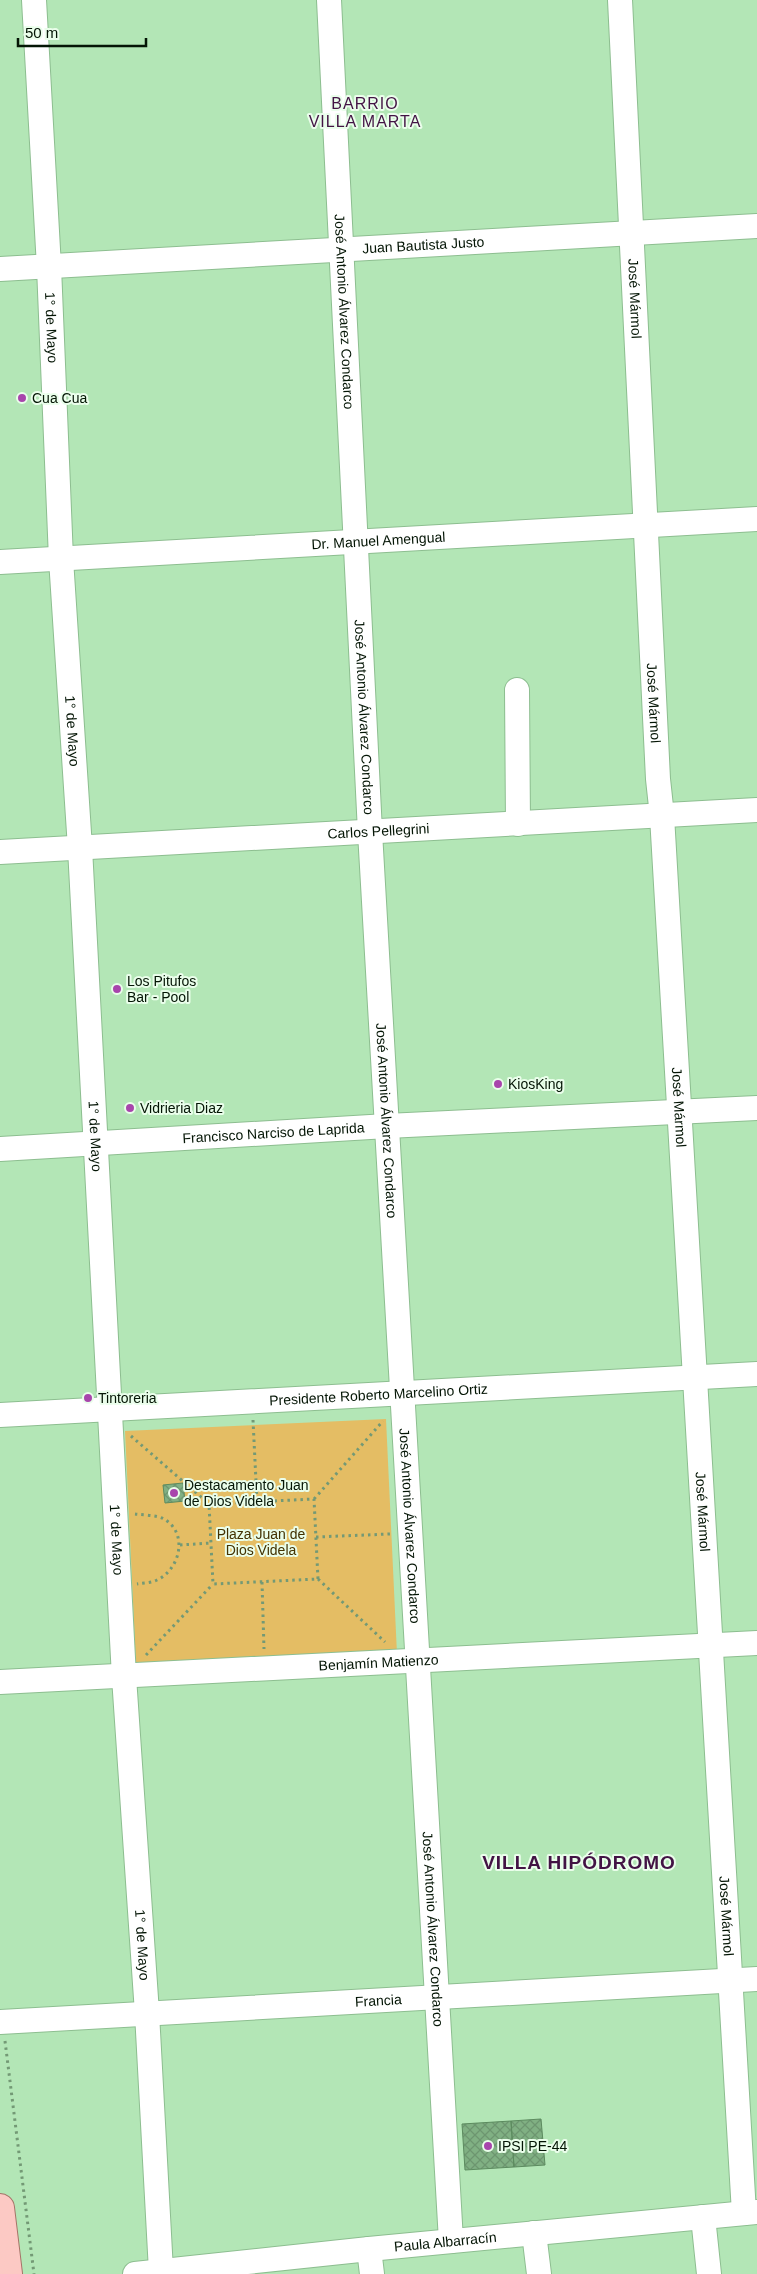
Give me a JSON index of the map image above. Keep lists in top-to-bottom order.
{
  "streets": {
    "street": [
      "Juan Bautista Justo",
      "José Mármol",
      "José Antonio Álvarez Condarco",
      "1° de Mayo",
      "Dr. Manuel Amengual",
      "Carlos Pellegrini",
      "Francisco Narciso de Laprida",
      "Presidente Roberto Marcelino Ortiz",
      "Benjamín Matienzo",
      "Francia",
      "Paula Albarracín"
    ]
  },
  "crossings": [
    ["Juan Bautista Justo", "José Mármol"],
    ["Juan Bautista Justo", "José Antonio Álvarez Condarco"],
    ["Juan Bautista Justo", "1° de Mayo"],
    ["José Mármol", "Dr. Manuel Amengual"],
    ["José Mármol", "Carlos Pellegrini"],
    ["José Mármol", "Francisco Narciso de Laprida"],
    ["José Mármol", "Presidente Roberto Marcelino Ortiz"],
    ["José Mármol", "Benjamín Matienzo"],
    ["José Mármol", "Francia"],
    ["José Mármol", "Paula Albarracín"],
    ["José Antonio Álvarez Condarco", "Dr. Manuel Amengual"],
    ["José Antonio Álvarez Condarco", "Carlos Pellegrini"],
    ["José Antonio Álvarez Condarco", "Francisco Narciso de Laprida"],
    ["José Antonio Álvarez Condarco", "Presidente Roberto Marcelino Ortiz"],
    ["José Antonio Álvarez Condarco", "Benjamín Matienzo"],
    ["José Antonio Álvarez Condarco", "Francia"],
    ["José Antonio Álvarez Condarco", "Paula Albarracín"],
    ["1° de Mayo", "Dr. Manuel Amengual"],
    ["1° de Mayo", "Carlos Pellegrini"],
    ["1° de Mayo", "Francisco Narciso de Laprida"],
    ["1° de Mayo", "Presidente Roberto Marcelino Ortiz"],
    ["1° de Mayo", "Benjamín Matienzo"],
    ["1° de Mayo", "Francia"],
    ["1° de Mayo", "Paula Albarracín"]
  ],
  "districts": ["BARRIO VILLA MARTA", "VILLA HIPÓDROMO"],
  "parks": ["Plaza Juan de Dios Videla"],
  "places": [
    "Cua Cua",
    "Los Pitufos Bar - Pool",
    "KiosKing",
    "Vidrieria Diaz",
    "Tintoreria",
    "Destacamento Juan de Dios Videla",
    "IPSI PE-44"
  ],
  "scale_bar": "50 m"
}
